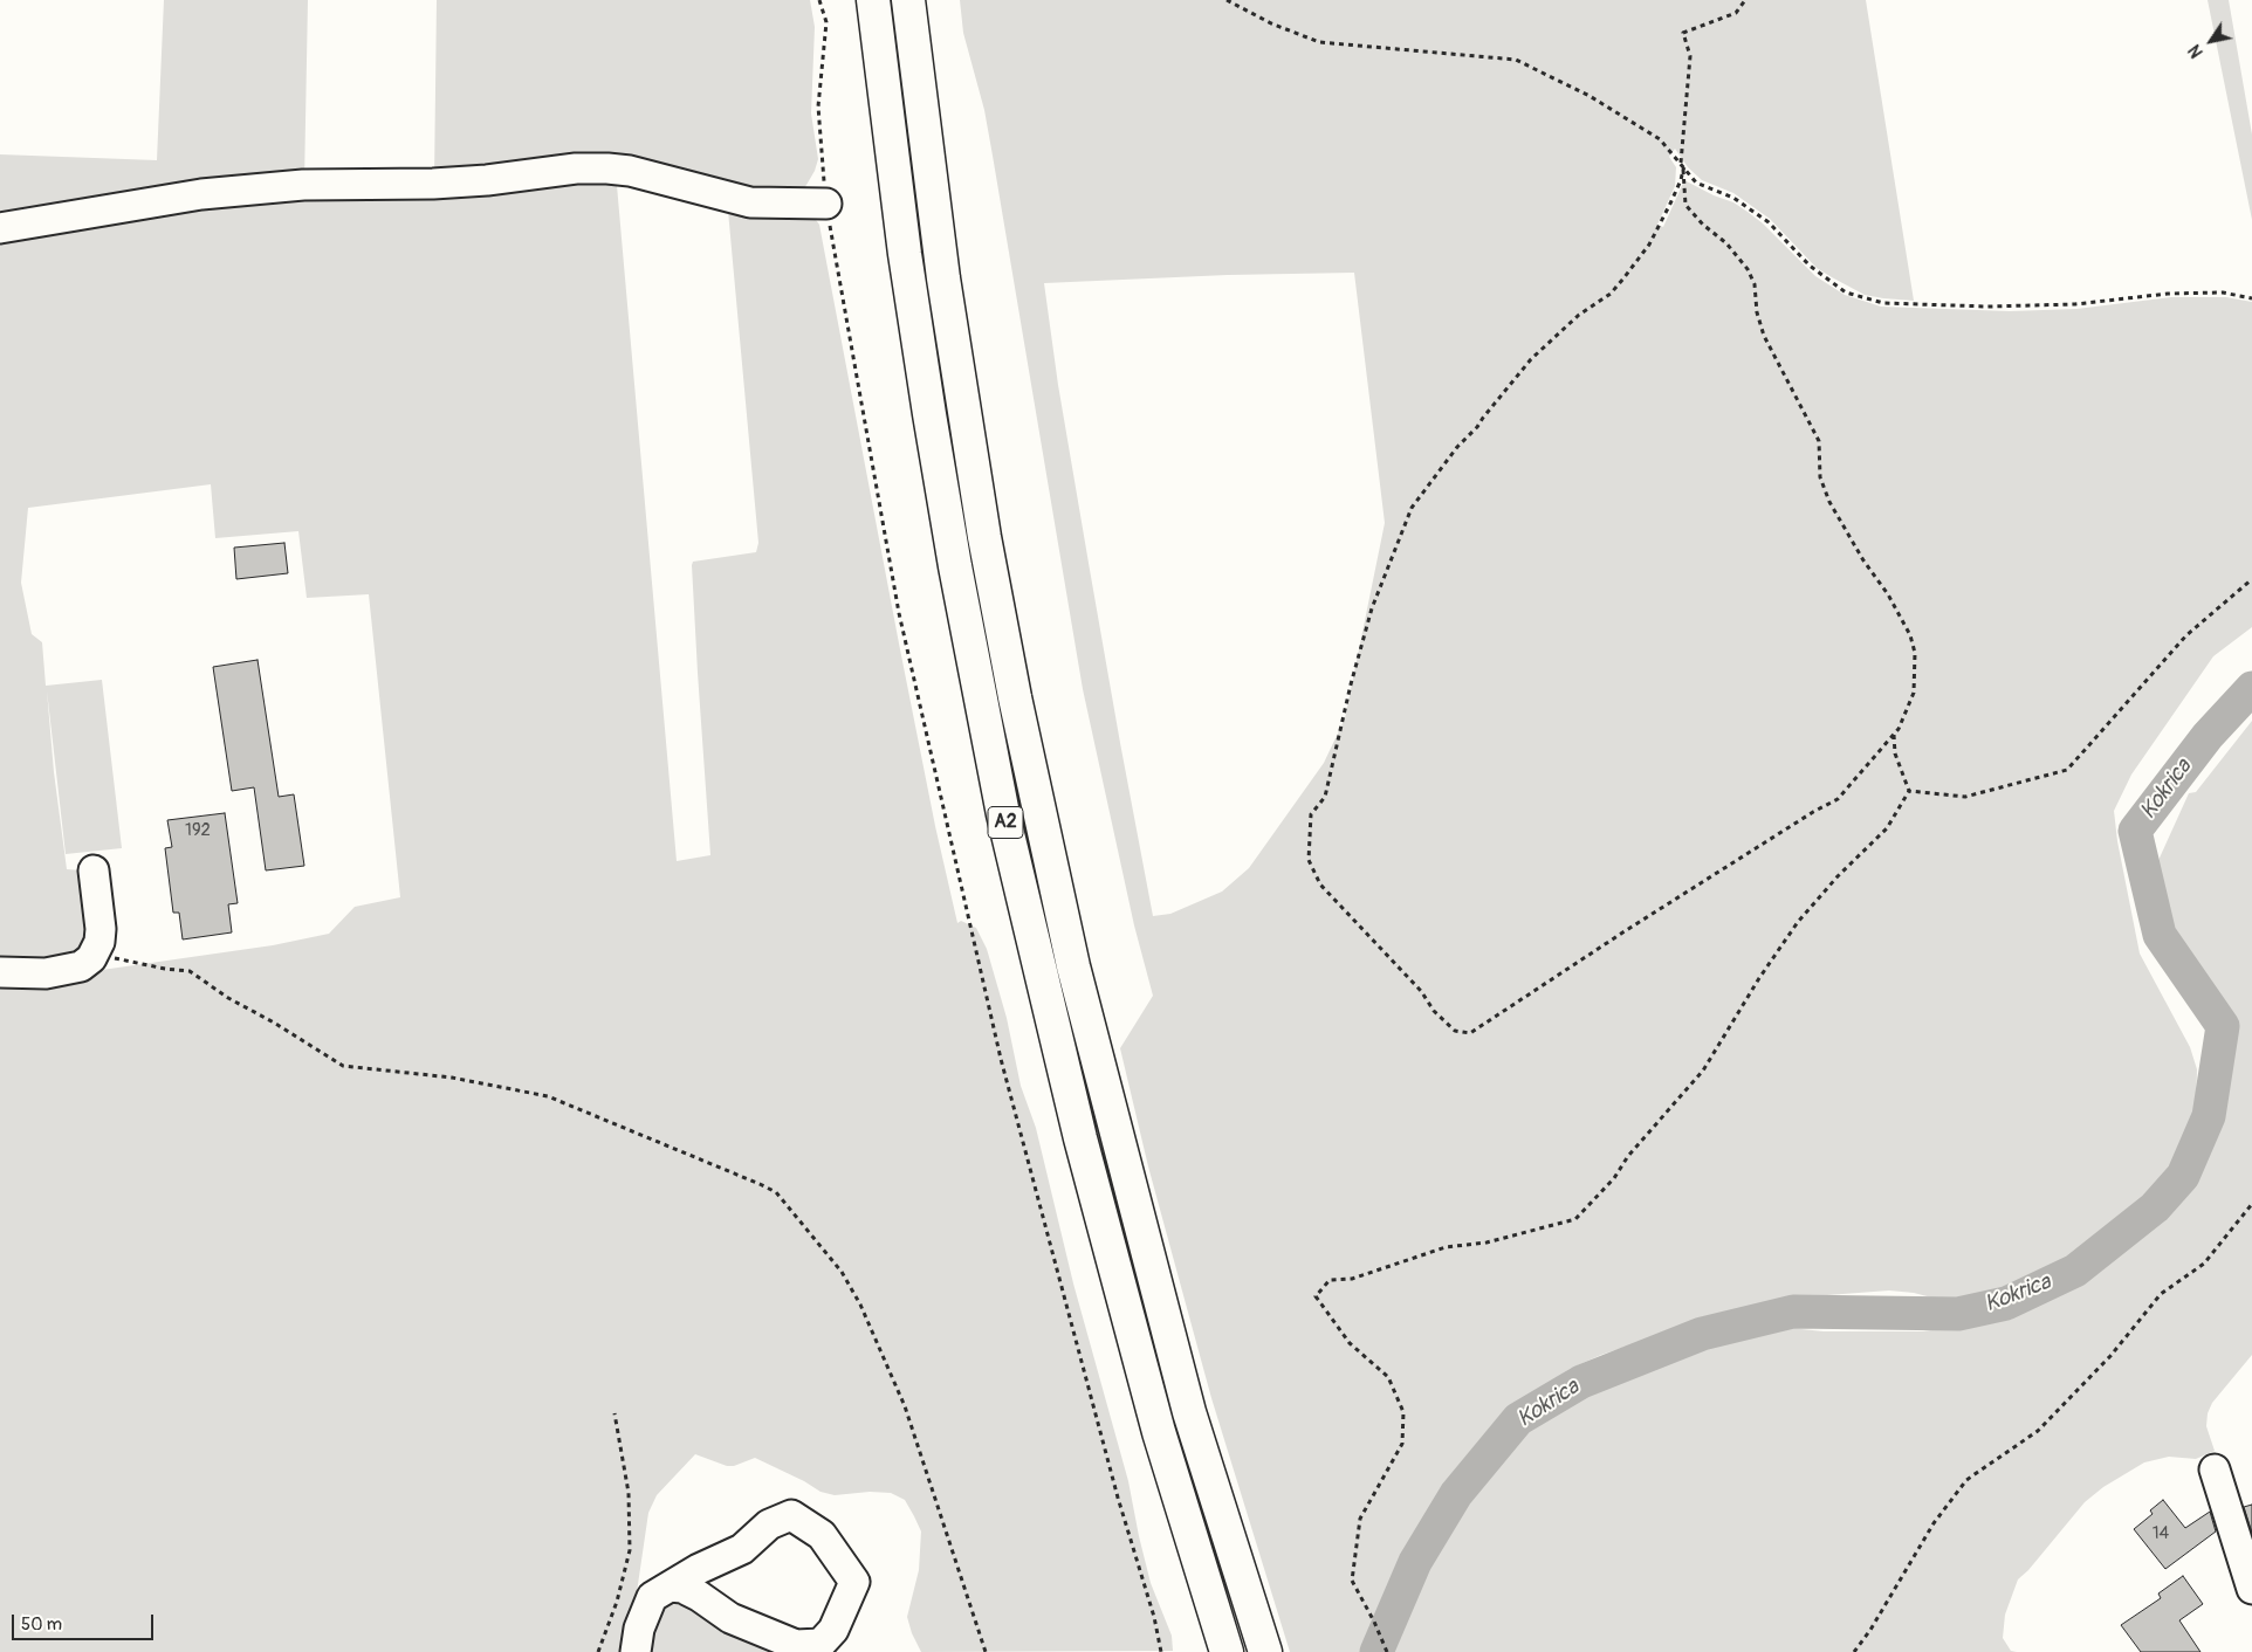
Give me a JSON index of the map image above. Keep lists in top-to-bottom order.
{
  "streets": {
    "highway": ["A2"]
  },
  "water": ["Kokrica"],
  "house_numbers": ["192", "14"],
  "scale_bar": "50 m",
  "north": "bottom left"
}
